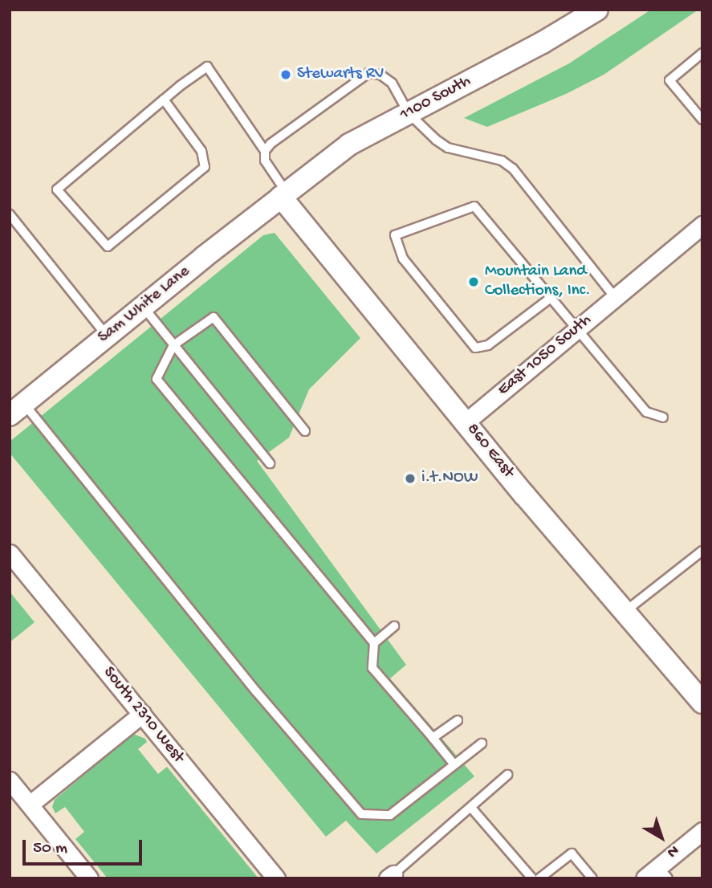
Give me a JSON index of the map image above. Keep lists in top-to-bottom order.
{
  "streets": {
    "street": [
      "1100 South",
      "Sam White Lane",
      "East 1050 South",
      "860 East",
      "South 2310 West"
    ]
  },
  "crossings": [
    ["1100 South", "Sam White Lane"],
    ["1100 South", "860 East"],
    ["Sam White Lane", "860 East"],
    ["East 1050 South", "860 East"]
  ],
  "places": ["Stewarts RV", "Mountain Land Collections, Inc.", "i.t.NOW"],
  "scale_bar": "50 m",
  "north": "bottom right"
}
